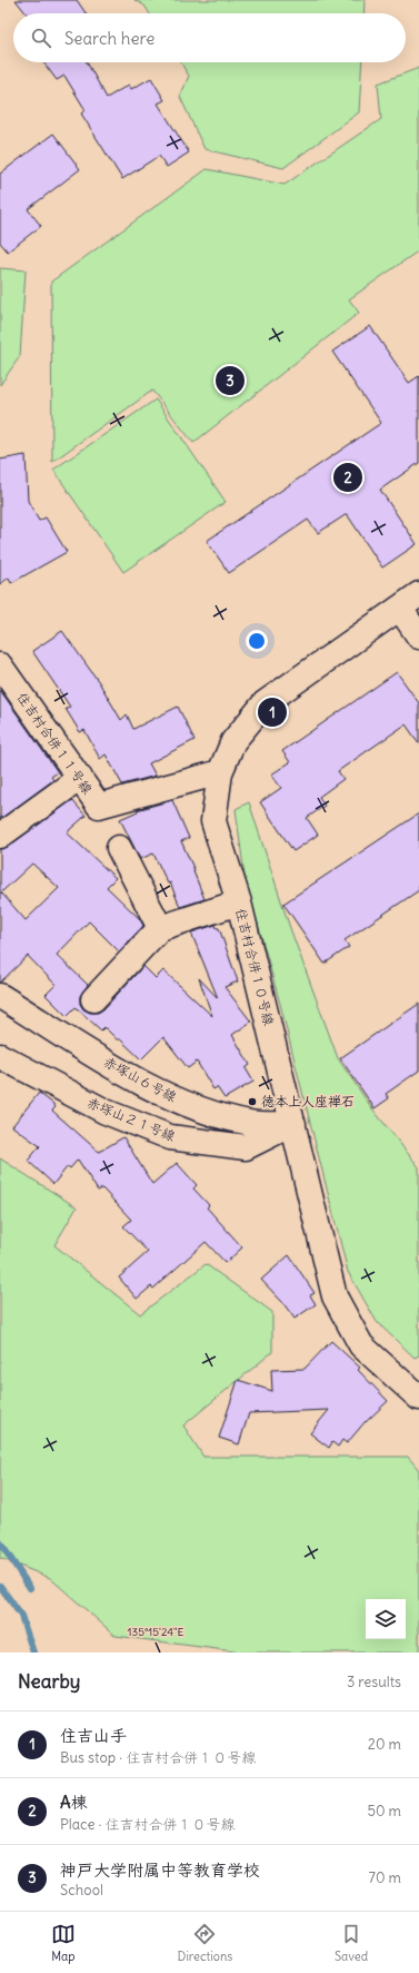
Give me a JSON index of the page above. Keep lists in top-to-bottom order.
{
  "streets": {
    "street": [
      "住吉村合併１１号線",
      "住吉村合併１０号線",
      "赤塚山６号線",
      "赤塚山２１号線"
    ]
  },
  "crossings": [
    ["住吉村合併１１号線", "住吉村合併１０号線"],
    ["住吉村合併１０号線", "赤塚山６号線"],
    ["住吉村合併１０号線", "赤塚山２１号線"],
    ["赤塚山６号線", "赤塚山２１号線"]
  ],
  "places": ["徳本上人座禅石"],
  "page": {
    "search": "Search here",
    "pins": ["3", "2", "1"],
    "heading": ["Nearby", "3 results"],
    "list": [
      {
        "mark": "1",
        "name": "住吉山手",
        "note": "Bus stop · 住吉村合併１０号線",
        "value": "20 m"
      },
      {
        "mark": "2",
        "name": "A棟",
        "note": "Place · 住吉村合併１０号線",
        "value": "50 m"
      },
      {
        "mark": "3",
        "name": "神戸大学附属中等教育学校",
        "note": "School",
        "value": "70 m"
      }
    ],
    "nav": ["Map", "Directions", "Saved"]
  },
  "coordinates": ["135°15'24\"E"]
}
